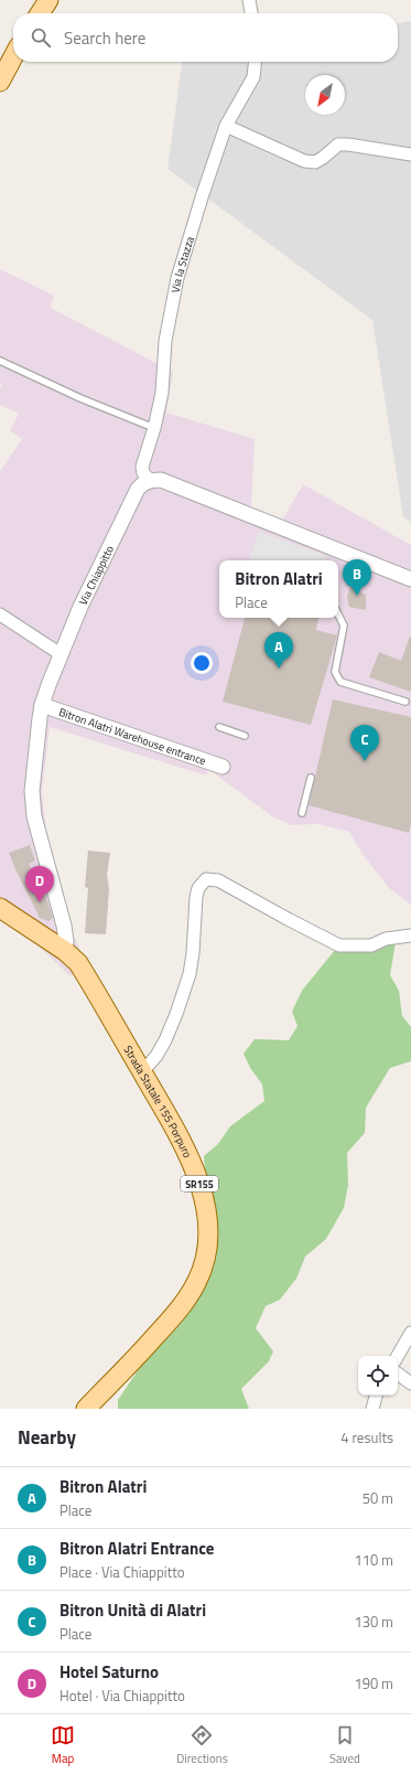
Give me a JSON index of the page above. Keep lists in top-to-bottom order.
{
  "streets": {
    "main road": ["Strada Statale 155 Porpuro", "SR155"],
    "street": ["Via la Stazza", "Via Chiappitto", "Bitron Alatri Warehouse entrance"]
  },
  "crossings": [
    ["Via la Stazza", "Via Chiappitto"],
    ["Via Chiappitto", "Bitron Alatri Warehouse entrance"],
    ["Via Chiappitto", "Strada Statale 155 Porpuro"]
  ],
  "north": "bottom left",
  "page": {
    "search": "Search here",
    "pins": [
      "B",
      "A",
      "C",
      "D"
    ],
    "popup": ["Bitron Alatri", "Place"],
    "heading": ["Nearby", "4 results"],
    "list": [
      {
        "mark": "A",
        "name": "Bitron Alatri",
        "note": "Place",
        "value": "50 m"
      },
      {
        "mark": "B",
        "name": "Bitron Alatri Entrance",
        "note": "Place · Via Chiappitto",
        "value": "110 m"
      },
      {
        "mark": "C",
        "name": "Bitron Unità di Alatri",
        "note": "Place",
        "value": "130 m"
      },
      {
        "mark": "D",
        "name": "Hotel Saturno",
        "note": "Hotel · Via Chiappitto",
        "value": "190 m"
      }
    ],
    "nav": ["Map", "Directions", "Saved"]
  }
}
